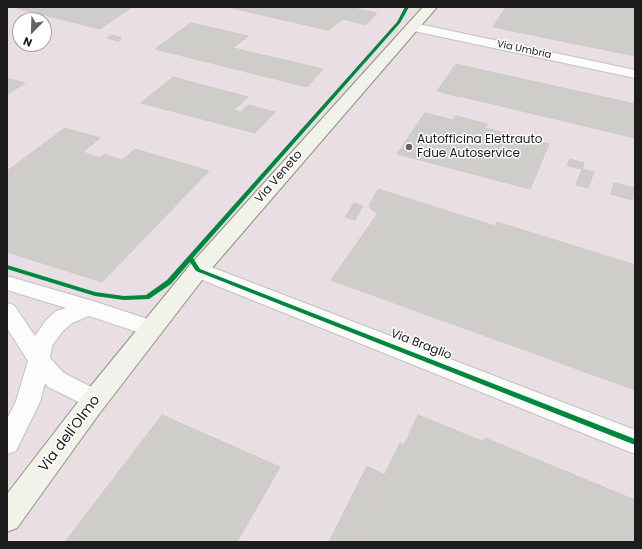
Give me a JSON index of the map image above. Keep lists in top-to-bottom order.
{
  "streets": {
    "main road": ["Via Veneto", "Via dell'Olmo"],
    "street": ["Via Umbria", "Via Braglio"]
  },
  "crossings": [
    ["Via Umbria", "Via Veneto"],
    ["Via Veneto", "Via Braglio"],
    ["Via Veneto", "Via dell'Olmo"]
  ],
  "places": ["Autofficina Elettrauto Fdue Autoservice"],
  "north": "bottom left"
}
